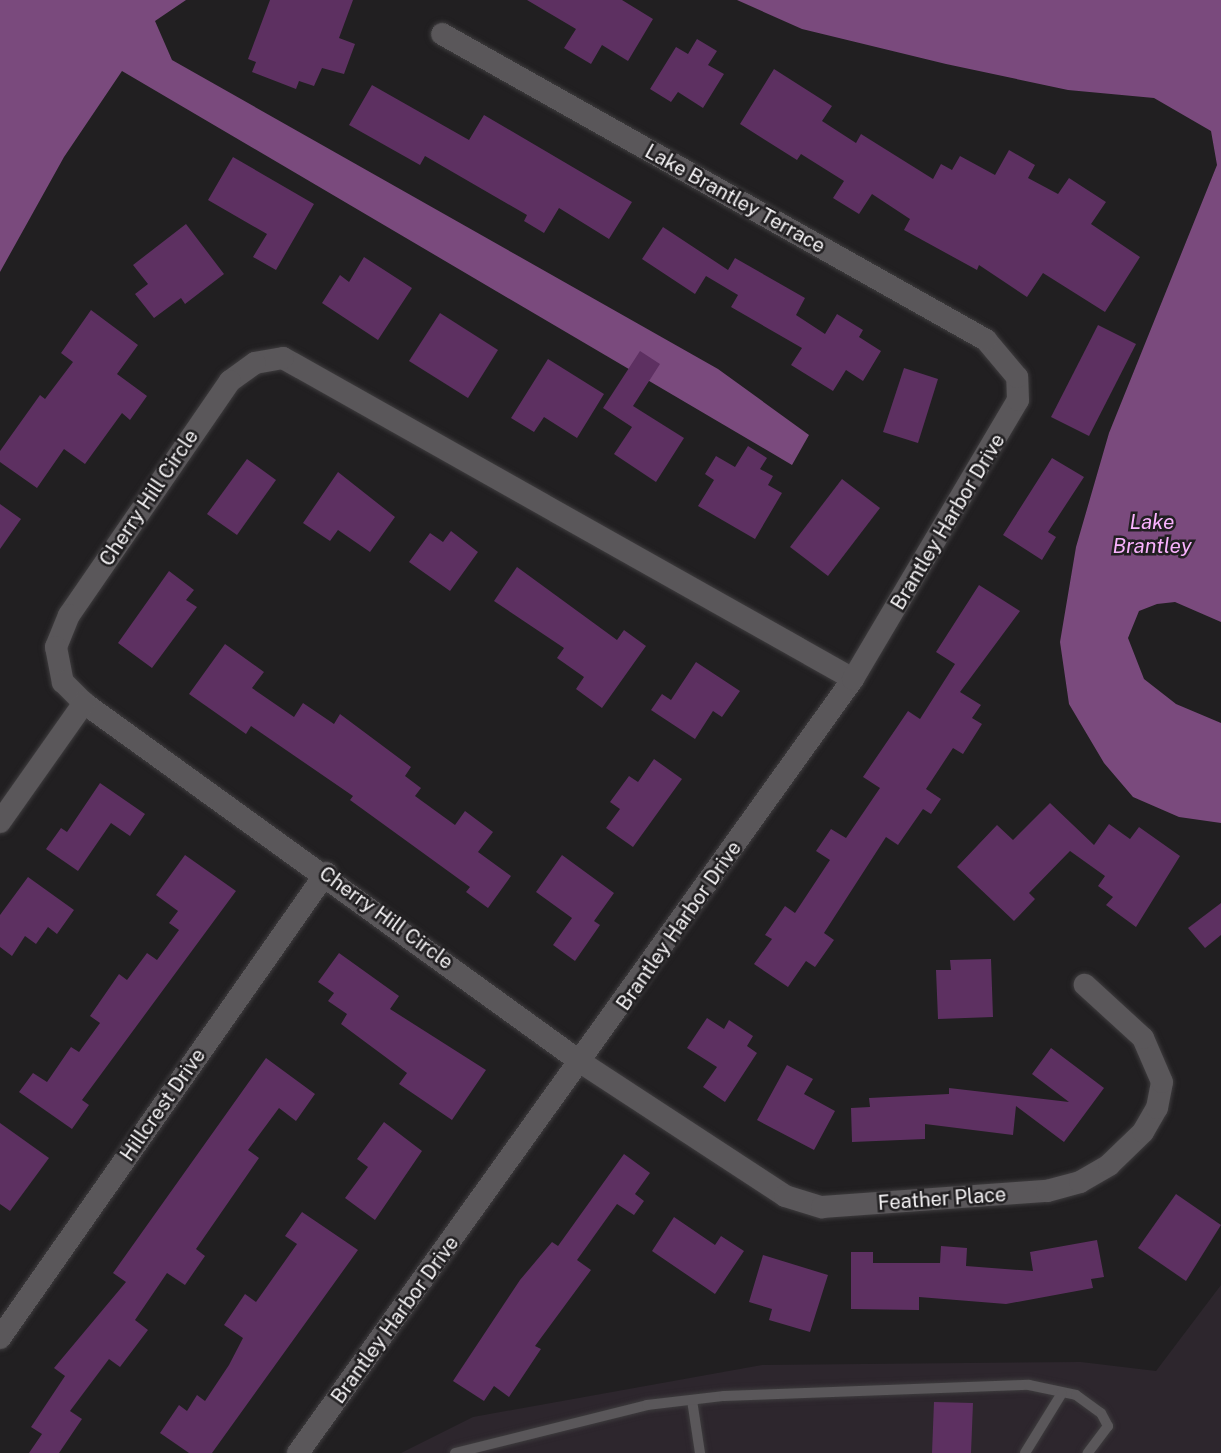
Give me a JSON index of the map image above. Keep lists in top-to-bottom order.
{
  "streets": {
    "street": [
      "Lake Brantley Terrace",
      "Cherry Hill Circle",
      "Brantley Harbor Drive",
      "Hillcrest Drive",
      "Feather Place"
    ]
  },
  "crossings": [
    ["Lake Brantley Terrace", "Brantley Harbor Drive"],
    ["Cherry Hill Circle", "Brantley Harbor Drive"],
    ["Cherry Hill Circle", "Hillcrest Drive"],
    ["Cherry Hill Circle", "Feather Place"],
    ["Brantley Harbor Drive", "Feather Place"]
  ],
  "water": ["Lake Brantley"]
}
